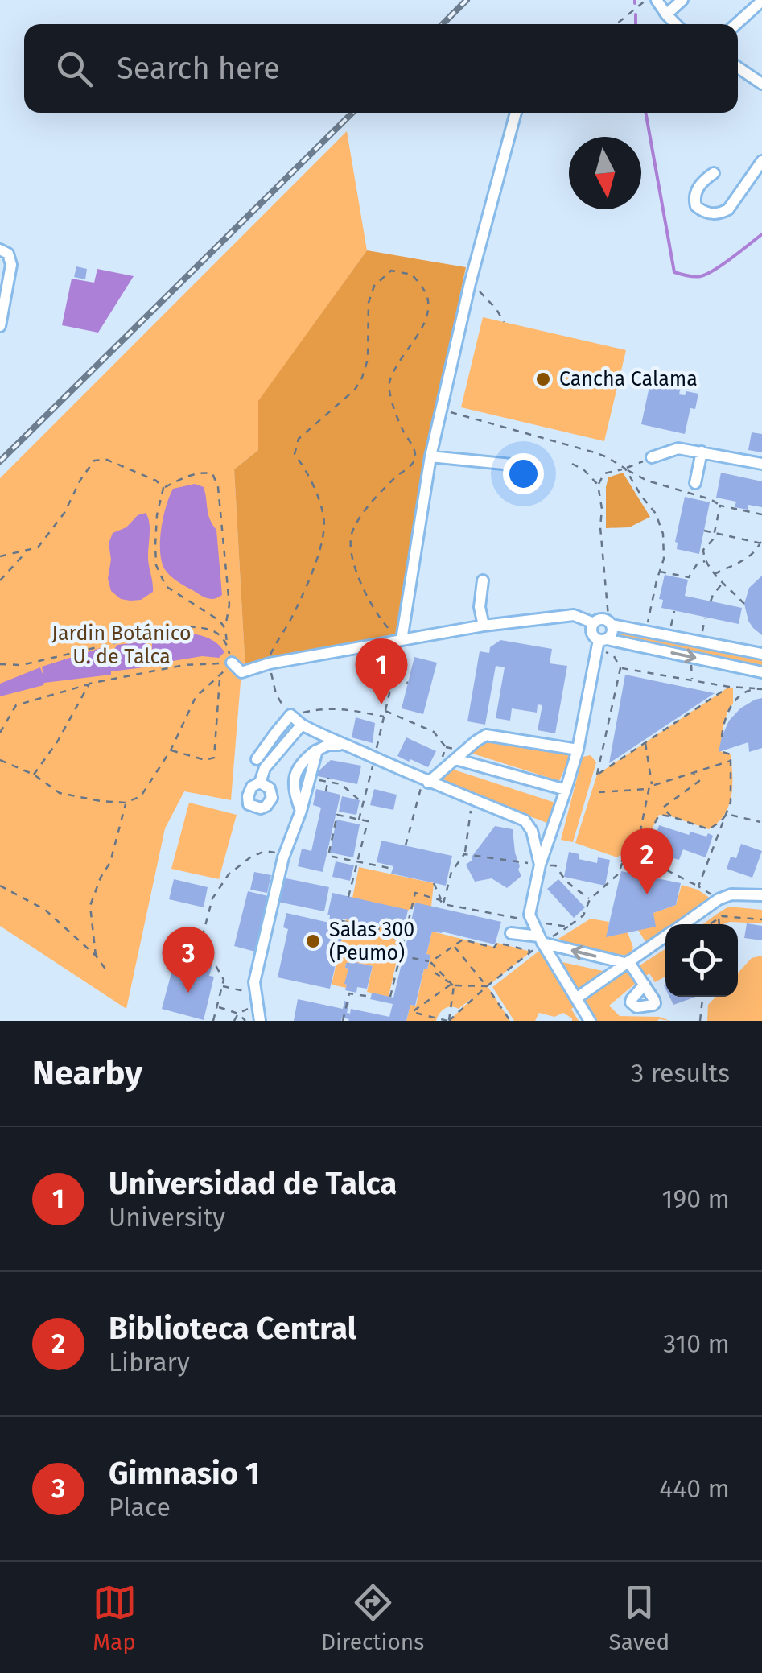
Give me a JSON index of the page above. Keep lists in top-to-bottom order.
{
  "parks": ["Jardin Botánico U. de Talca"],
  "places": ["Cancha Calama", "Salas 300 (Peumo)"],
  "north": "bottom",
  "page": {
    "search": "Search here",
    "pins": ["1", "2", "3"],
    "heading": ["Nearby", "3 results"],
    "list": [
      {
        "mark": "1",
        "name": "Universidad de Talca",
        "note": "University",
        "value": "190 m"
      },
      {
        "mark": "2",
        "name": "Biblioteca Central",
        "note": "Library",
        "value": "310 m"
      },
      {
        "mark": "3",
        "name": "Gimnasio 1",
        "note": "Place",
        "value": "440 m"
      }
    ],
    "nav": ["Map", "Directions", "Saved"]
  }
}
